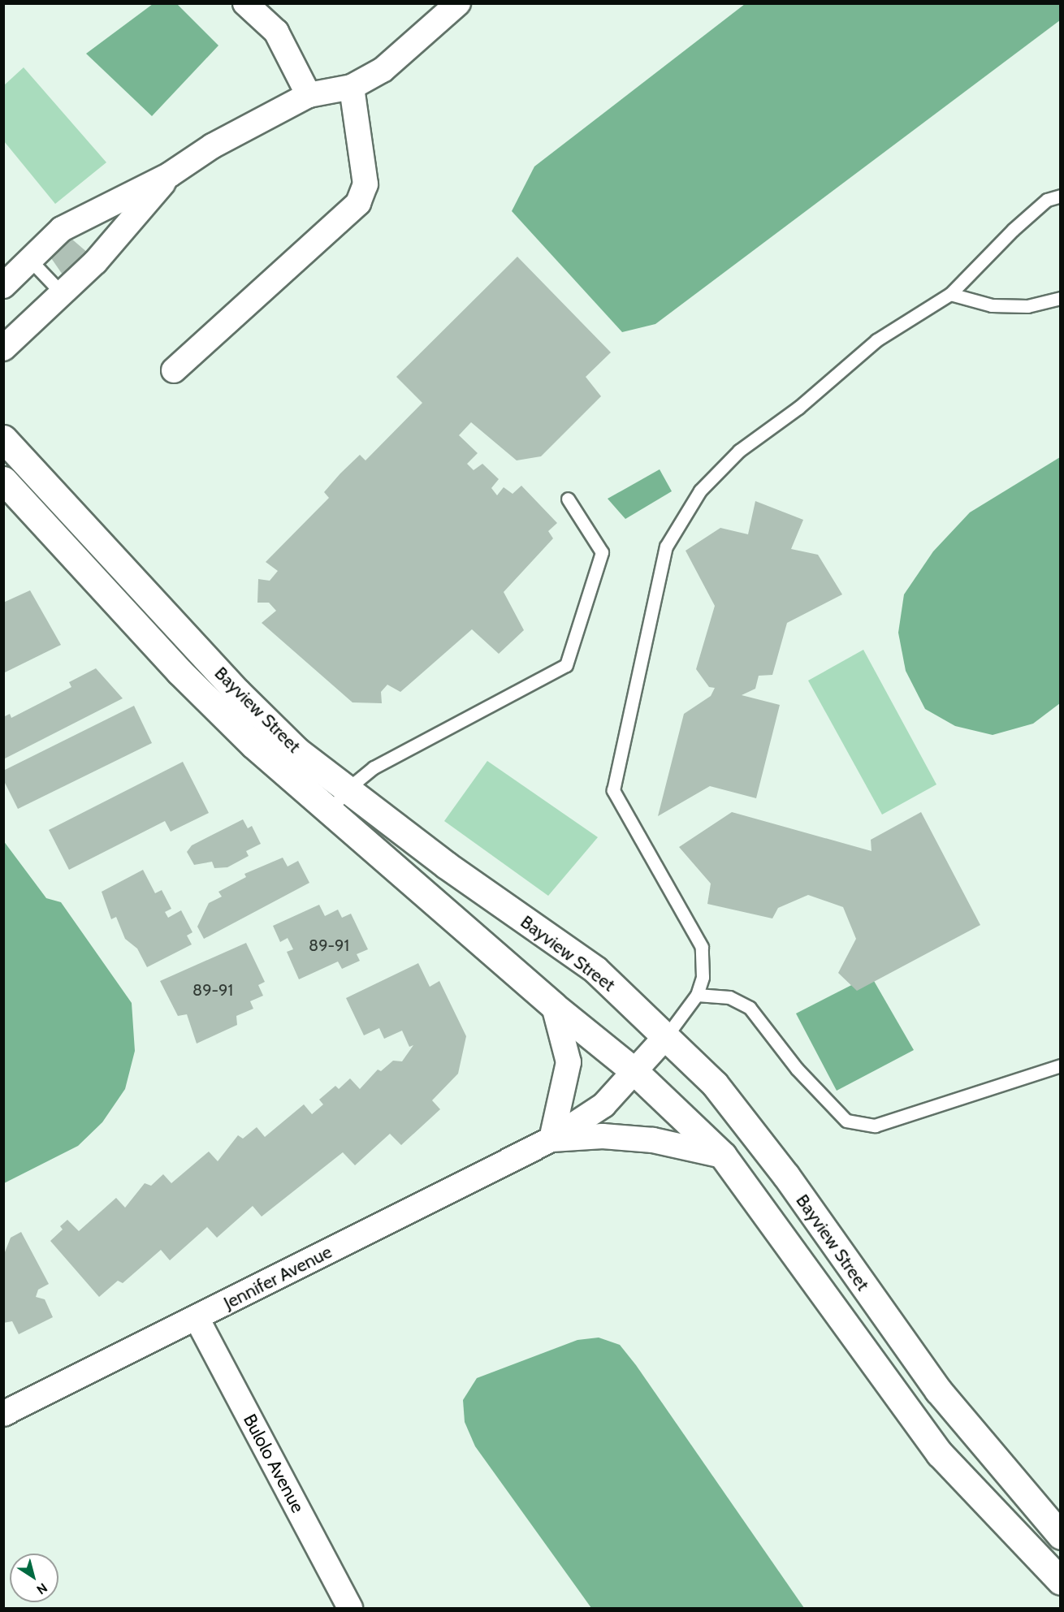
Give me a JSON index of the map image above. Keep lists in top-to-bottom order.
{
  "streets": {
    "main road": ["Bayview Street"],
    "street": ["Jennifer Avenue", "Bulolo Avenue"]
  },
  "crossings": [
    ["Bayview Street", "Jennifer Avenue"],
    ["Jennifer Avenue", "Bulolo Avenue"]
  ],
  "house_numbers": ["89-91", "89-91"],
  "north": "bottom right"
}
